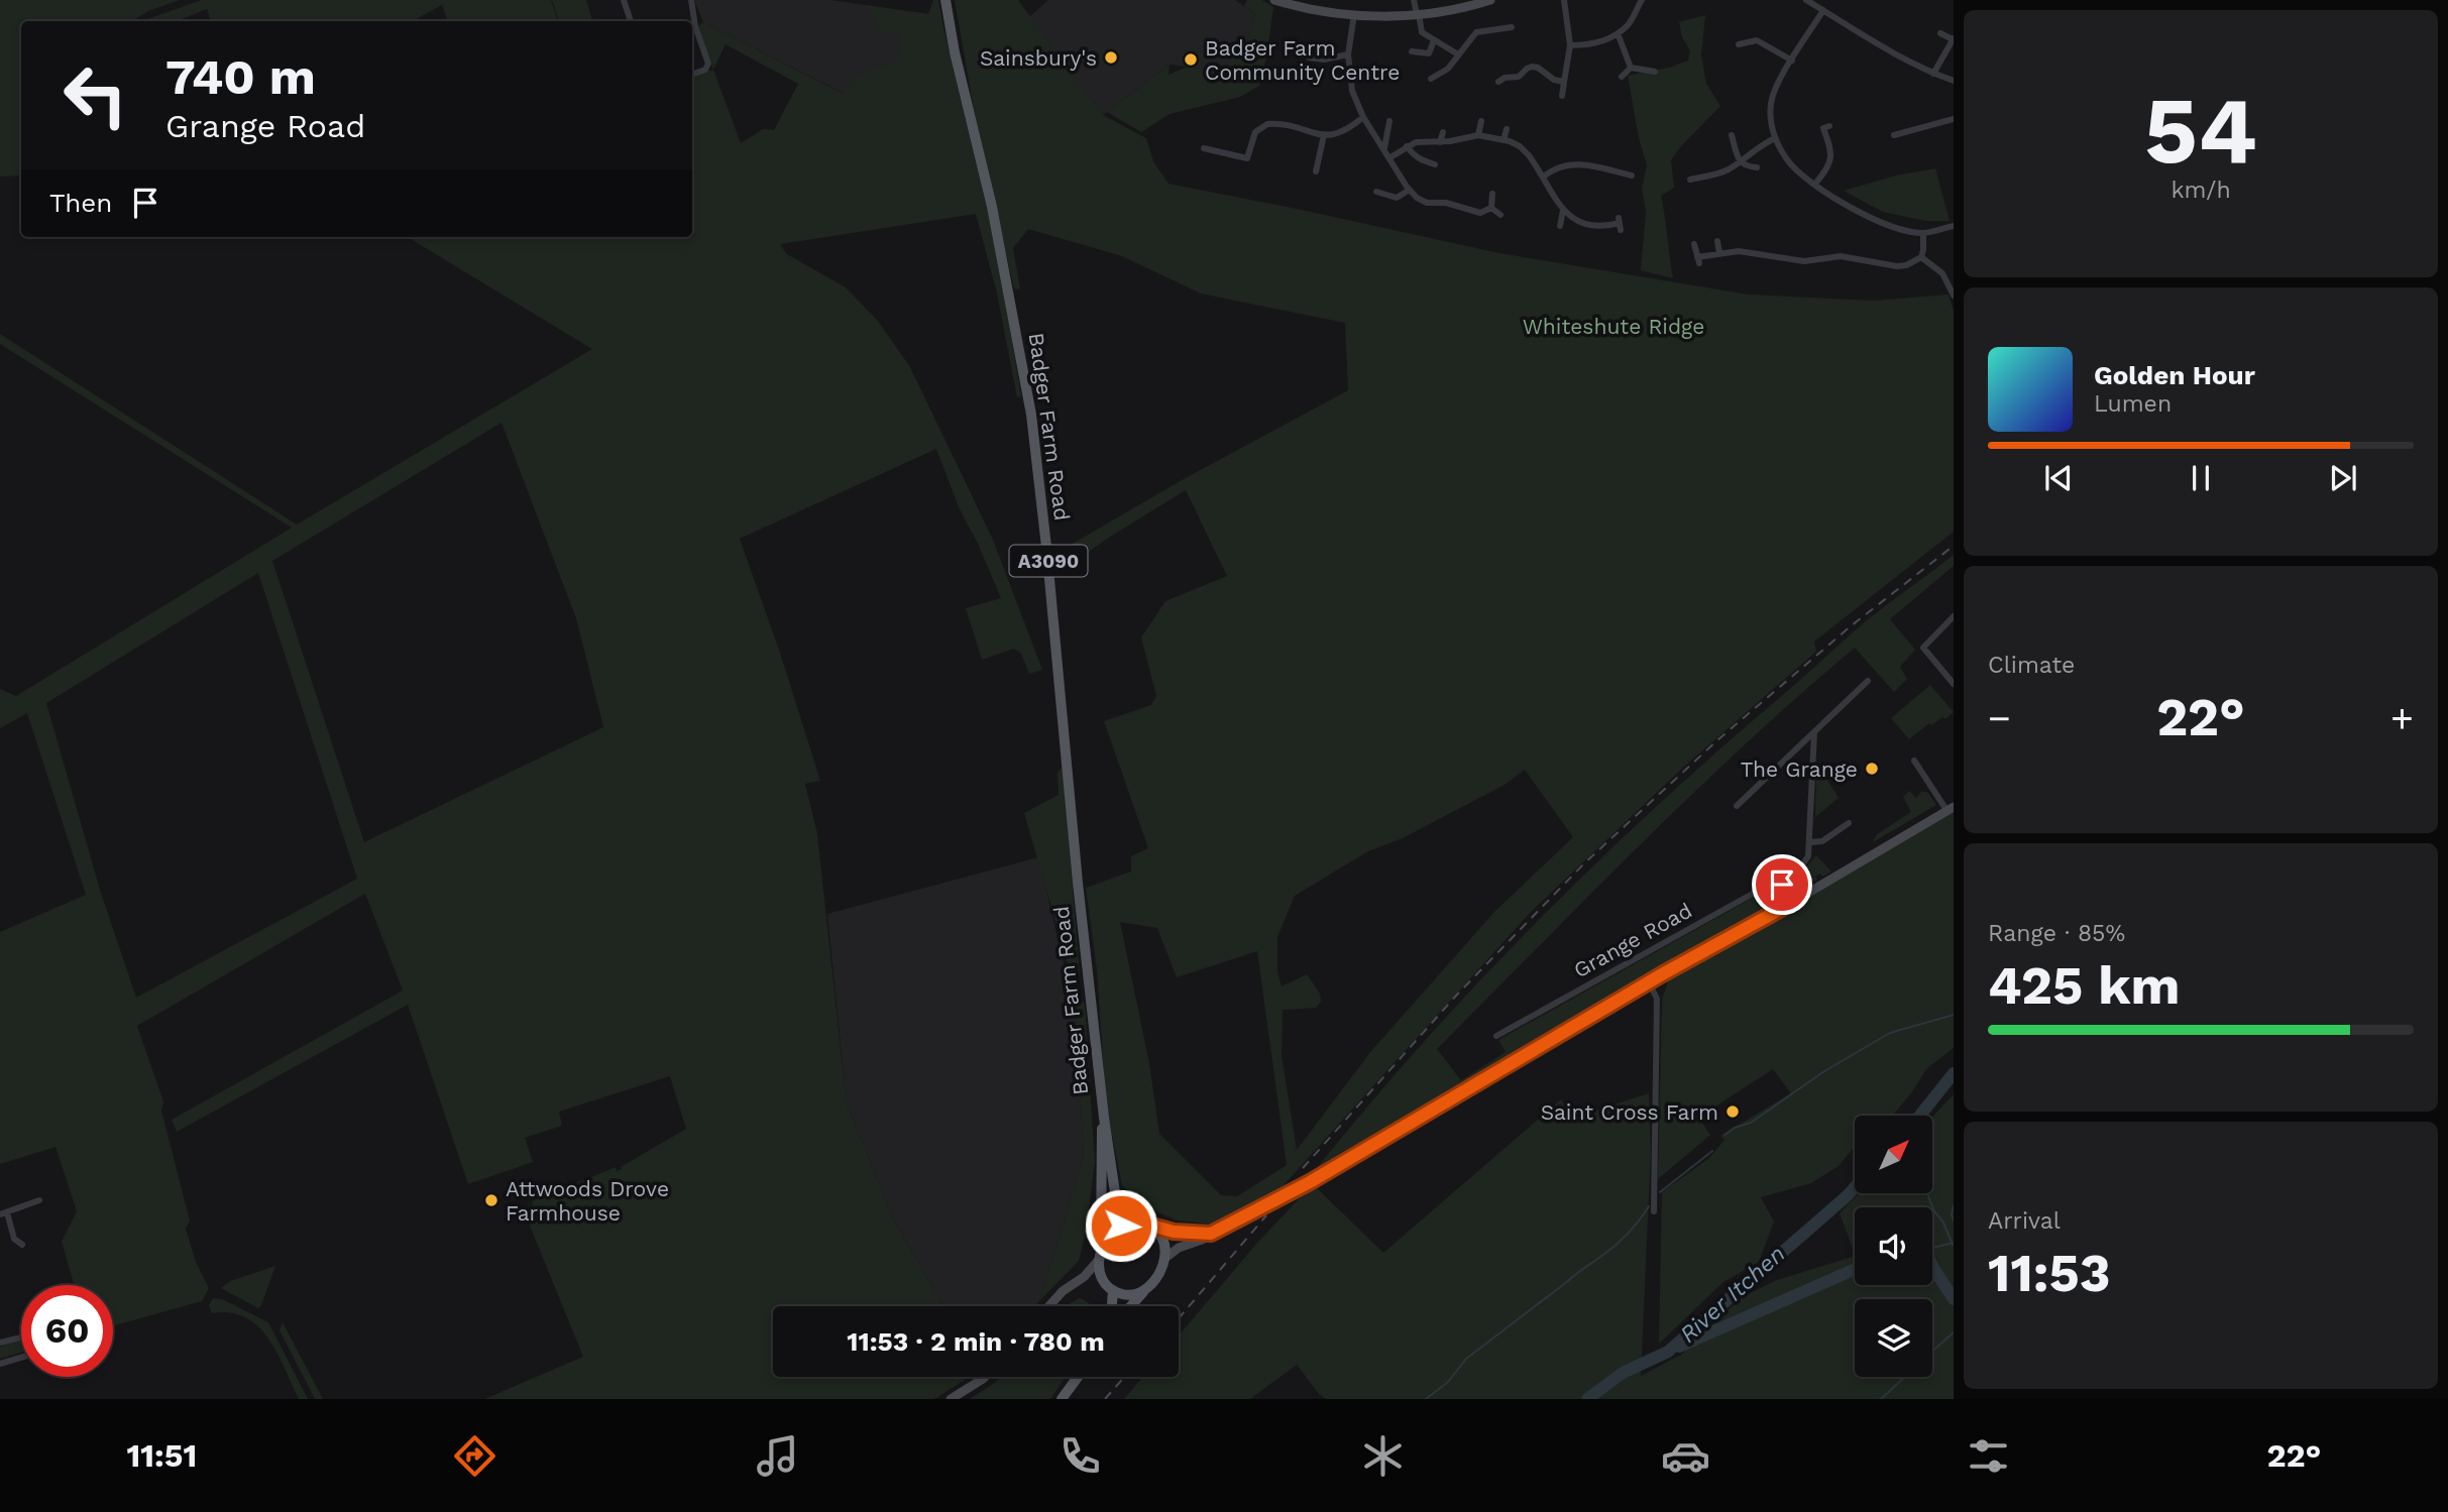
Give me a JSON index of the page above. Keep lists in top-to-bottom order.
{
  "streets": {
    "main road": ["Badger Farm Road", "A3090"],
    "street": ["Grange Road"]
  },
  "water": ["River Itchen"],
  "parks": ["Whiteshute Ridge"],
  "places": [
    "Sainsbury's",
    "Badger Farm Community Centre",
    "The Grange",
    "Saint Cross Farm",
    "Attwoods Drove Farmhouse"
  ],
  "north": "top right",
  "page": {
    "tile": [
      ["54", "km/h"],
      "Climate",
      ["Range · 85%", "425 km"],
      ["Arrival", "11:53"]
    ],
    "turn": ["740 m", "Grange Road"],
    "then": "Then",
    "song": ["Golden Hour", "Lumen"],
    "heat": ["−", "22°", "+"],
    "limit": "60",
    "trip": "11:53 · 2 min · 780 m",
    "tabs": ["11:51", "22°"]
  }
}
